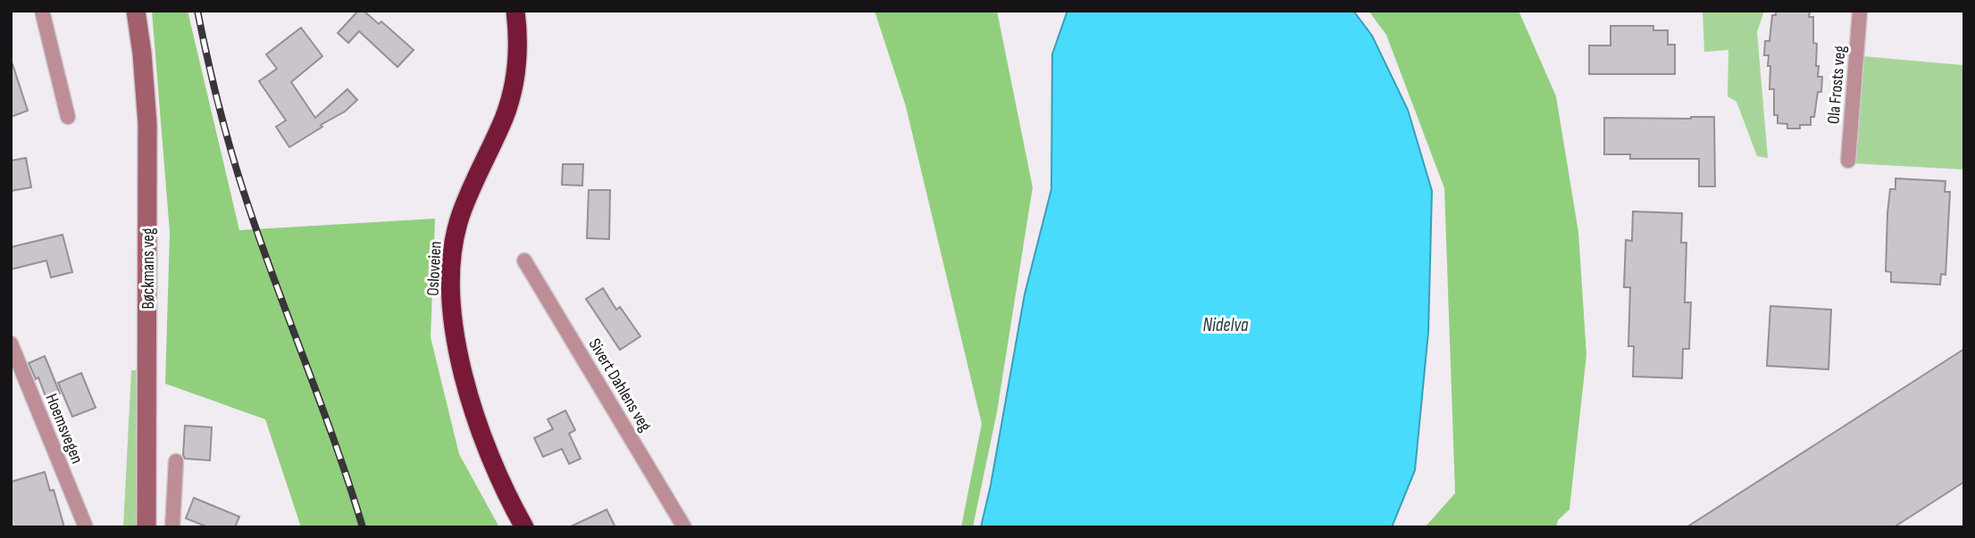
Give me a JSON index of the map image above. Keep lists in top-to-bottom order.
{
  "streets": {
    "highway": ["Osloveien"],
    "main road": ["Bøckmans veg"],
    "street": ["Ola Frosts veg", "Sivert Dahlens veg", "Hoemsvegen"]
  },
  "water": ["Nidelva"]
}
